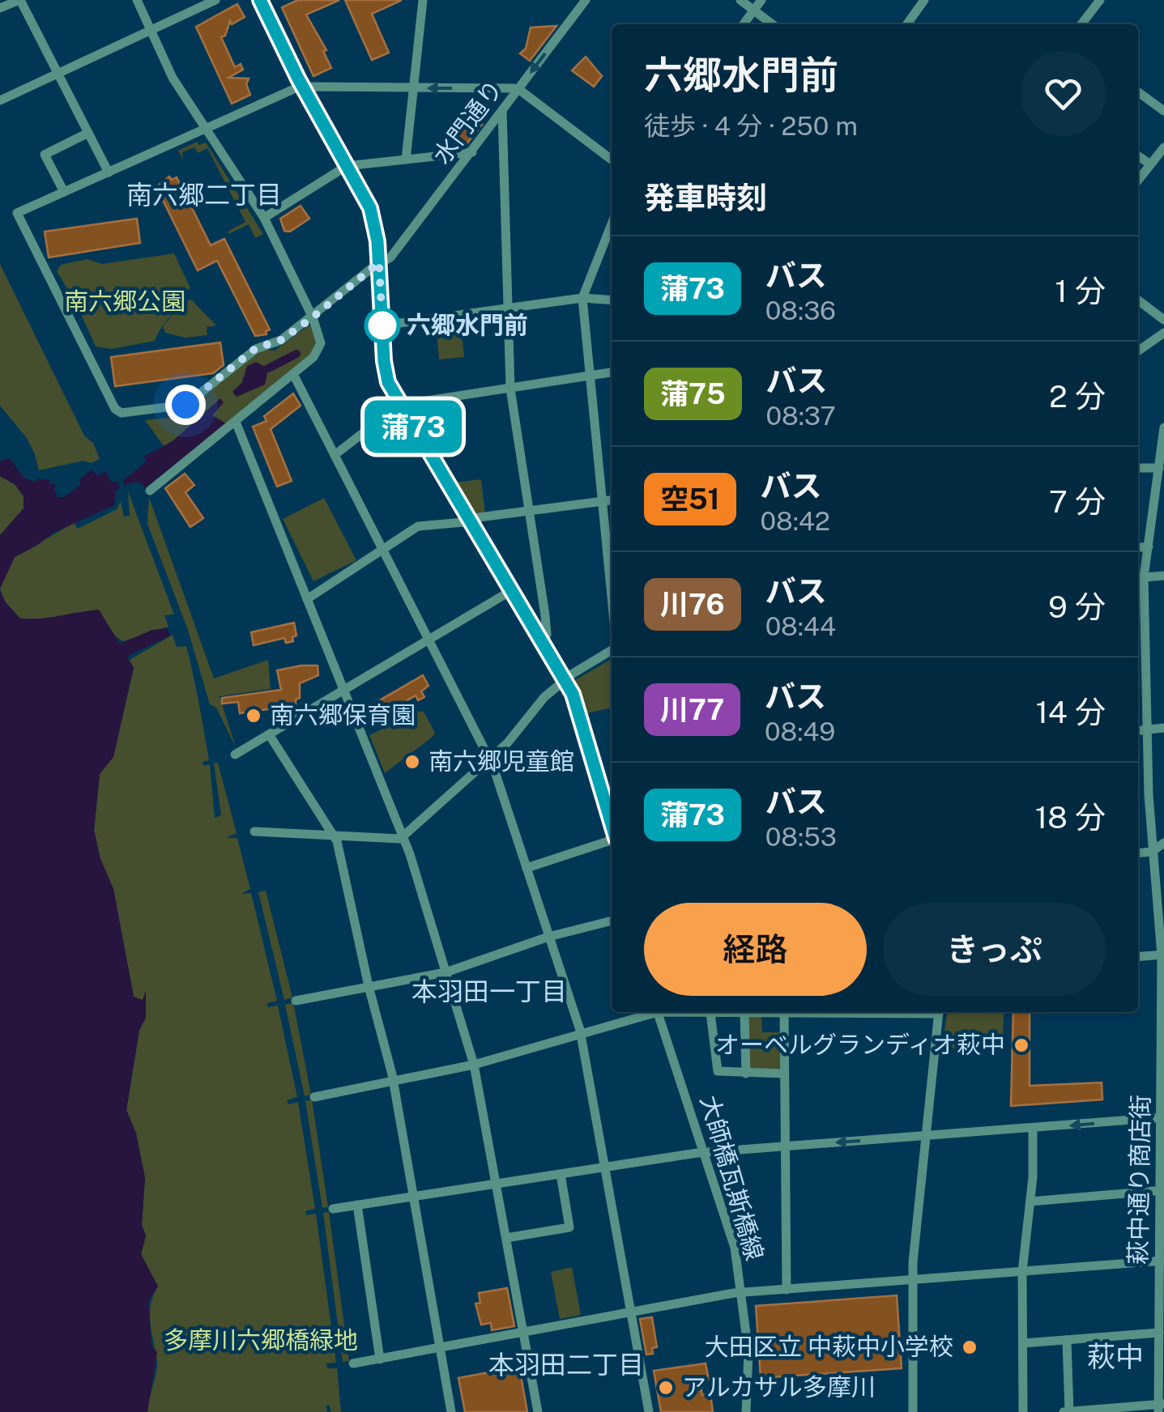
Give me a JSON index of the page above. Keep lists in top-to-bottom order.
{
  "streets": {
    "street": ["水門通り", "大師橋瓦斯橋線", "萩中通り商店街"]
  },
  "districts": [
    "南六郷二丁目",
    "本羽田一丁目",
    "萩中",
    "本羽田二丁目"
  ],
  "parks": ["南六郷公園", "多摩川六郷橋緑地"],
  "places": [
    "六郷水門前",
    "南六郷保育園",
    "南六郷児童館",
    "オーベルグランディオ萩中",
    "大田区立 中萩中小学校",
    "アルカサル多摩川"
  ],
  "lines": ["bus line 蒲73"],
  "page": {
    "on_map": "蒲73",
    "heading": [
      ["六郷水門前", "徒歩 · 4 分 · 250 m"],
      "発車時刻"
    ],
    "list": [
      {
        "mark": "蒲73",
        "name": "バス",
        "note": "08:36",
        "value": "1 分"
      },
      {
        "mark": "蒲75",
        "name": "バス",
        "note": "08:37",
        "value": "2 分"
      },
      {
        "mark": "空51",
        "name": "バス",
        "note": "08:42",
        "value": "7 分"
      },
      {
        "mark": "川76",
        "name": "バス",
        "note": "08:44",
        "value": "9 分"
      },
      {
        "mark": "川77",
        "name": "バス",
        "note": "08:49",
        "value": "14 分"
      },
      {
        "mark": "蒲73",
        "name": "バス",
        "note": "08:53",
        "value": "18 分"
      }
    ],
    "buttons": ["経路", "きっぷ"]
  }
}
